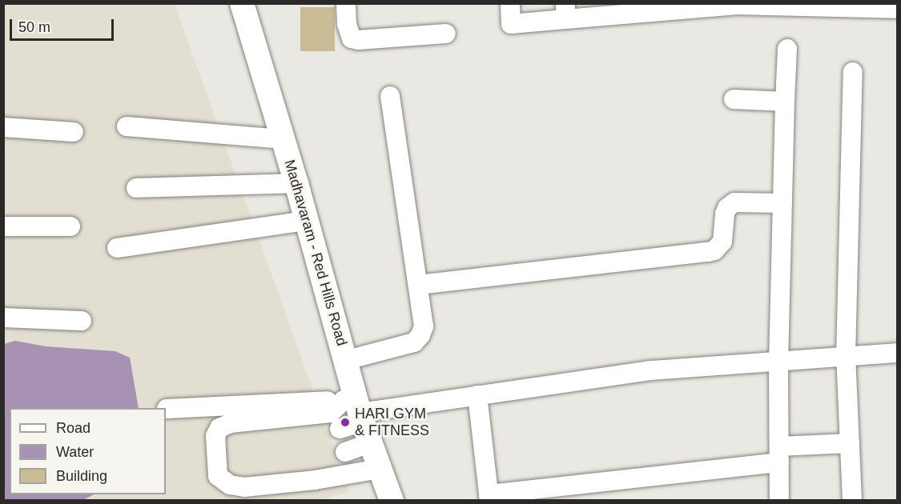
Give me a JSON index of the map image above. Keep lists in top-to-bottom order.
{
  "streets": {
    "main road": ["Madhavaram - Red Hills Road"]
  },
  "places": ["HARI GYM & FITNESS"],
  "legend": ["Road", "Water", "Building"],
  "scale_bar": "50 m"
}
